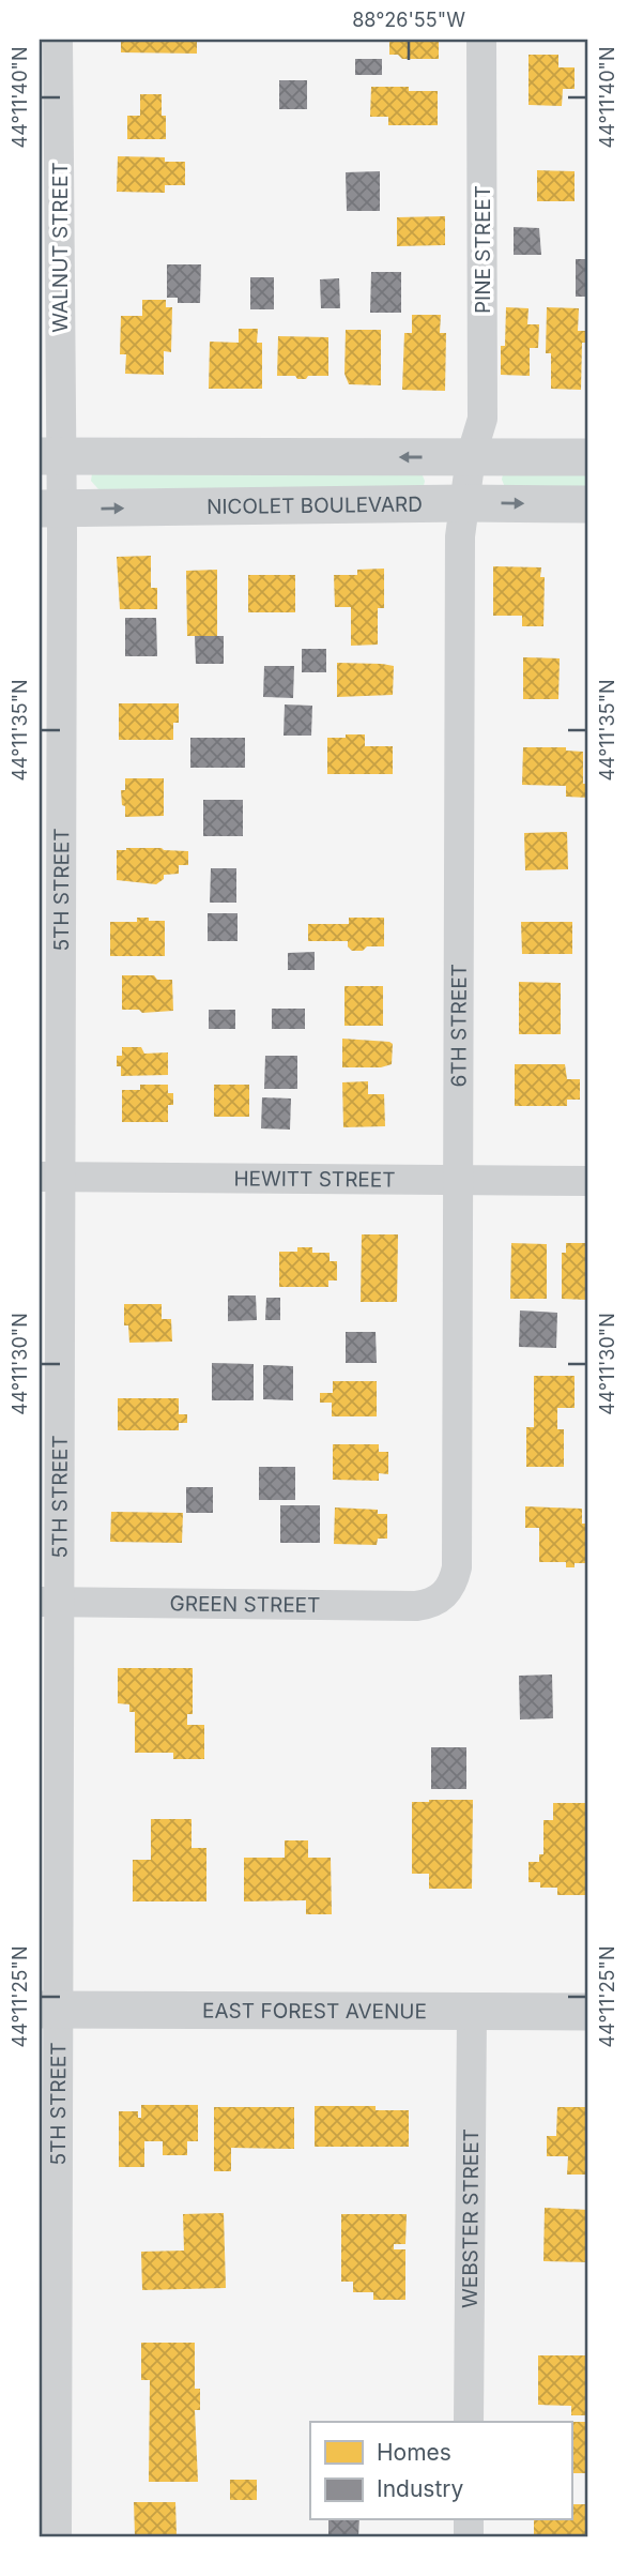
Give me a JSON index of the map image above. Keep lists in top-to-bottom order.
{
  "streets": {
    "street": [
      "WALNUT STREET",
      "PINE STREET",
      "NICOLET BOULEVARD",
      "5TH STREET",
      "6TH STREET",
      "HEWITT STREET",
      "GREEN STREET",
      "EAST FOREST AVENUE",
      "WEBSTER STREET"
    ]
  },
  "crossings": [
    ["WALNUT STREET", "5TH STREET"],
    ["PINE STREET", "6TH STREET"],
    ["NICOLET BOULEVARD", "5TH STREET"],
    ["NICOLET BOULEVARD", "6TH STREET"],
    ["5TH STREET", "HEWITT STREET"],
    ["5TH STREET", "GREEN STREET"],
    ["5TH STREET", "EAST FOREST AVENUE"],
    ["6TH STREET", "HEWITT STREET"],
    ["6TH STREET", "GREEN STREET"],
    ["EAST FOREST AVENUE", "WEBSTER STREET"]
  ],
  "legend": ["Homes", "Industry"],
  "coordinates": [
    "88°26'55\"W",
    "44°11'40\"N",
    "44°11'35\"N",
    "44°11'30\"N",
    "44°11'25\"N"
  ]
}
